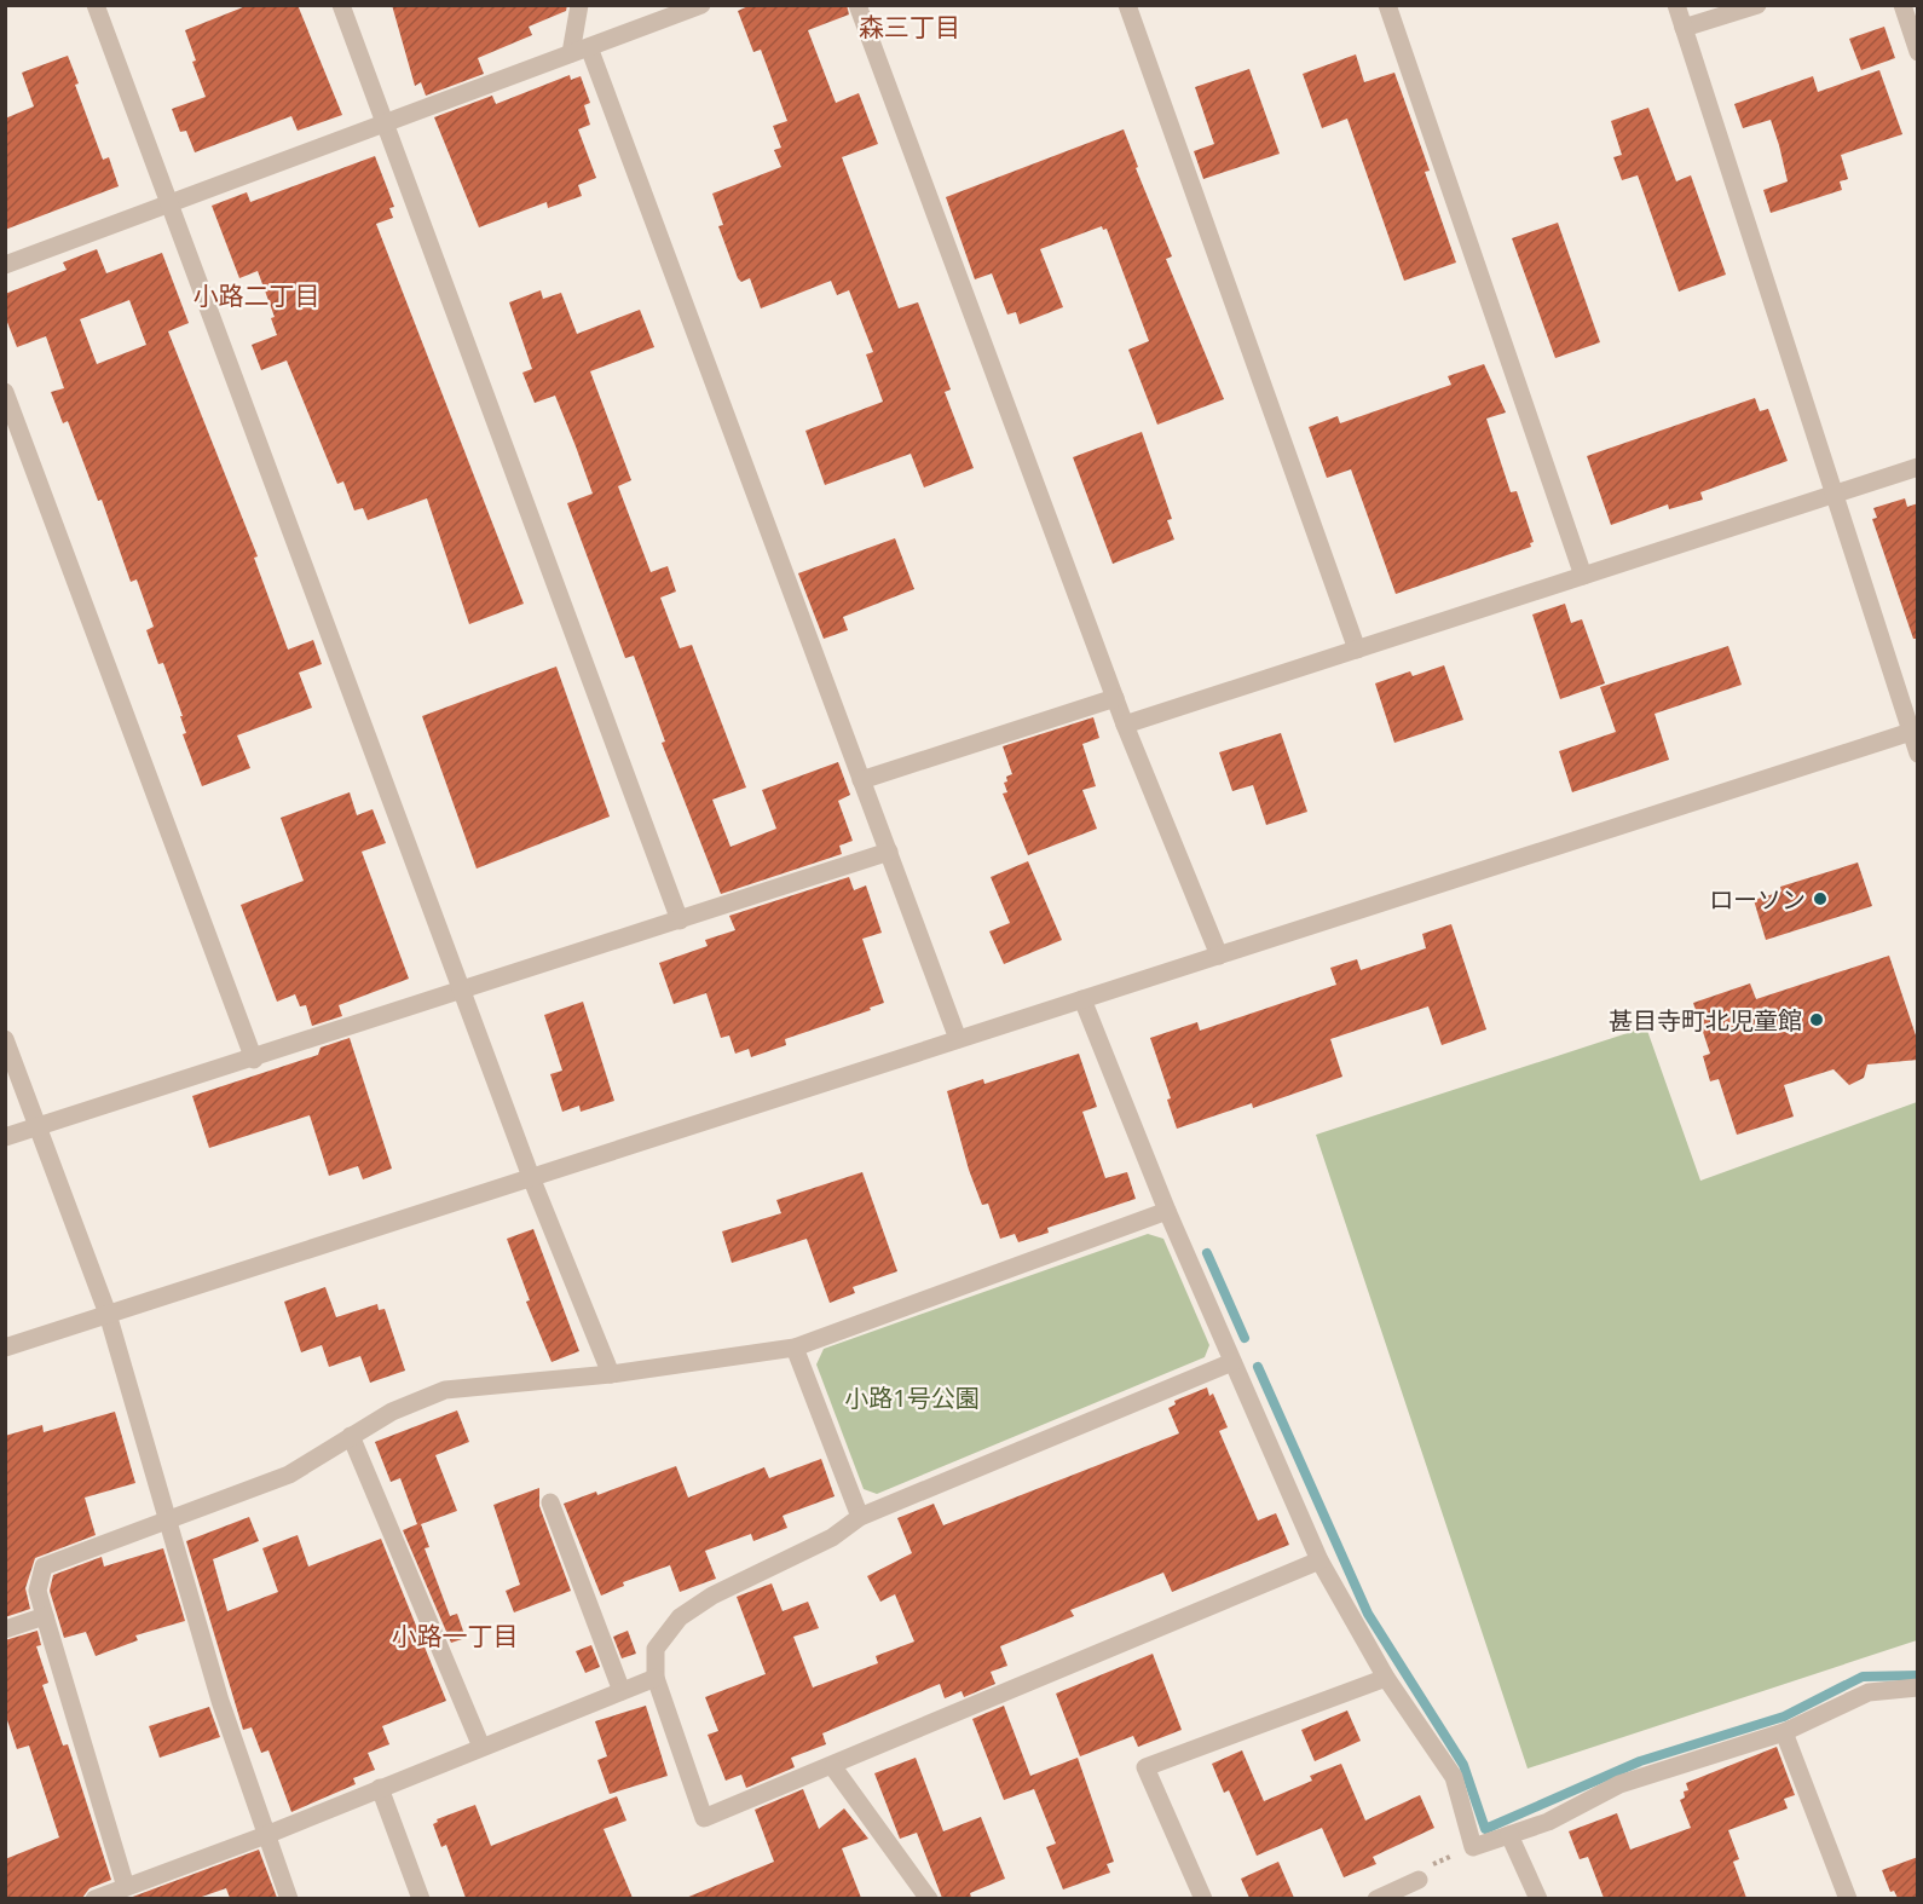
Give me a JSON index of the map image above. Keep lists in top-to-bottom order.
{
  "districts": ["森三丁目", "小路二丁目", "小路一丁目"],
  "parks": ["小路1号公園"],
  "places": ["ローソン", "甚目寺町北児童館"]
}
